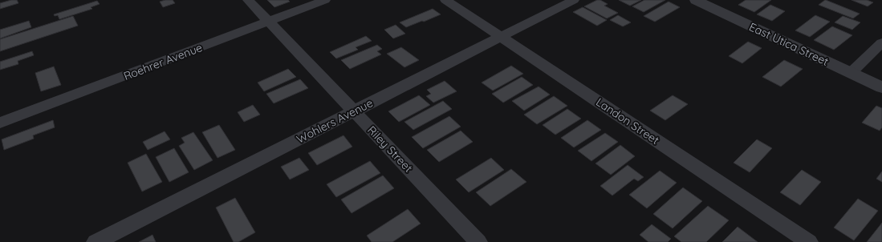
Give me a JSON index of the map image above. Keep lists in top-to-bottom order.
{
  "streets": {
    "street": [
      "East Utica Street",
      "Roehrer Avenue",
      "Wohlers Avenue",
      "Landon Street",
      "Riley Street"
    ]
  },
  "crossings": [
    ["Roehrer Avenue", "Riley Street"],
    ["Wohlers Avenue", "Landon Street"],
    ["Wohlers Avenue", "Riley Street"]
  ]
}
